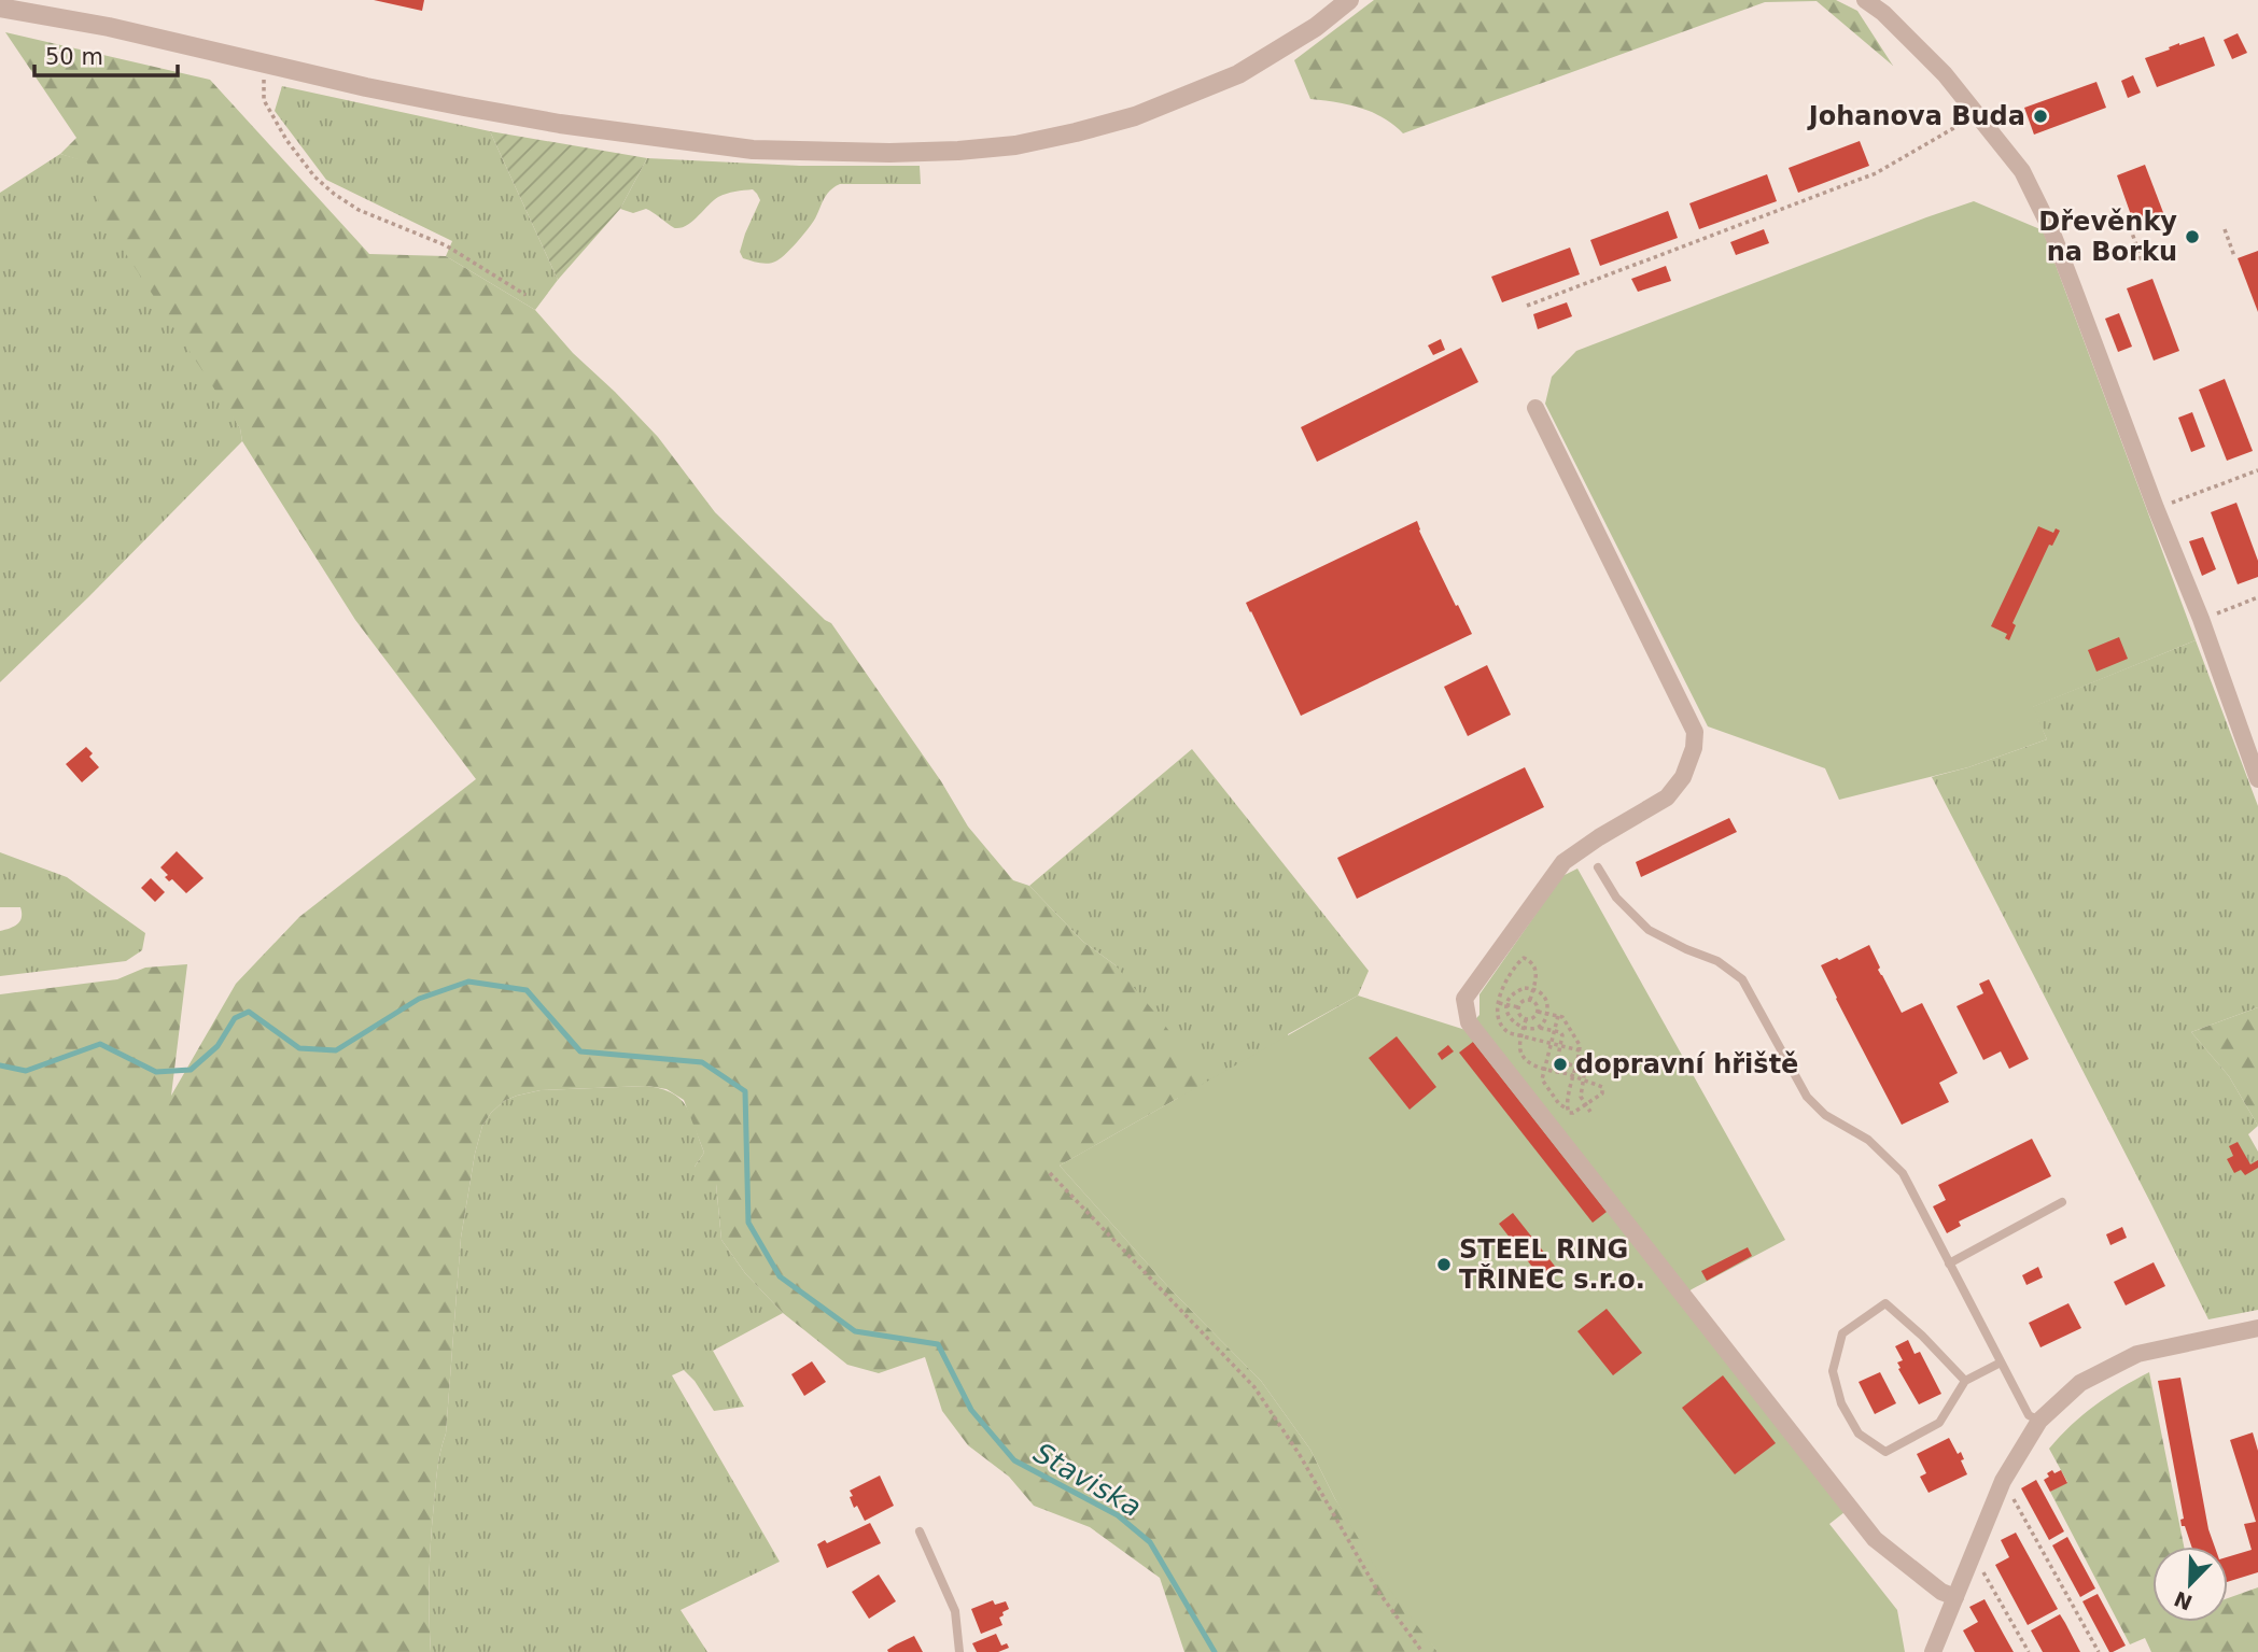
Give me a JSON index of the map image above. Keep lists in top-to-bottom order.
{
  "water": ["Staviska"],
  "places": [
    "Johanova Buda",
    "Dřevěnky na Borku",
    "dopravní hřiště",
    "STEEL RING TŘINEC s.r.o."
  ],
  "scale_bar": "50 m",
  "north": "bottom left"
}
